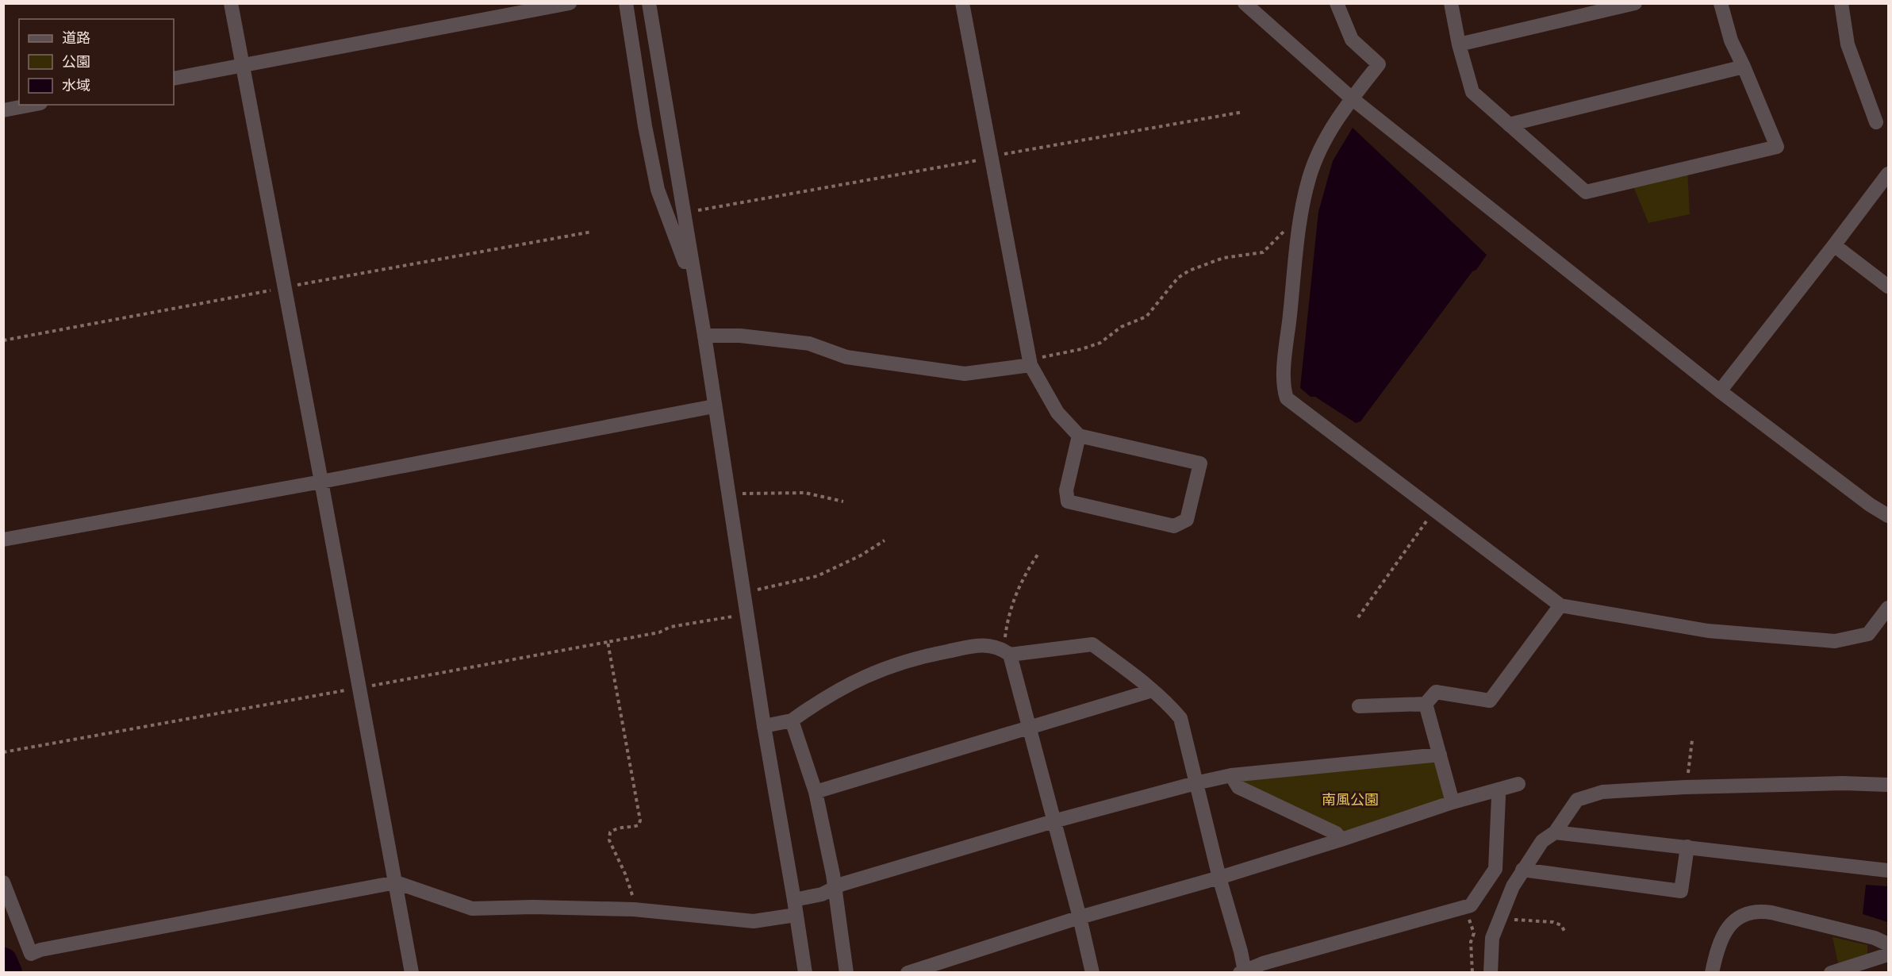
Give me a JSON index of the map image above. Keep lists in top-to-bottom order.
{
  "parks": ["南風公園"],
  "legend": ["道路", "公園", "水域"]
}
